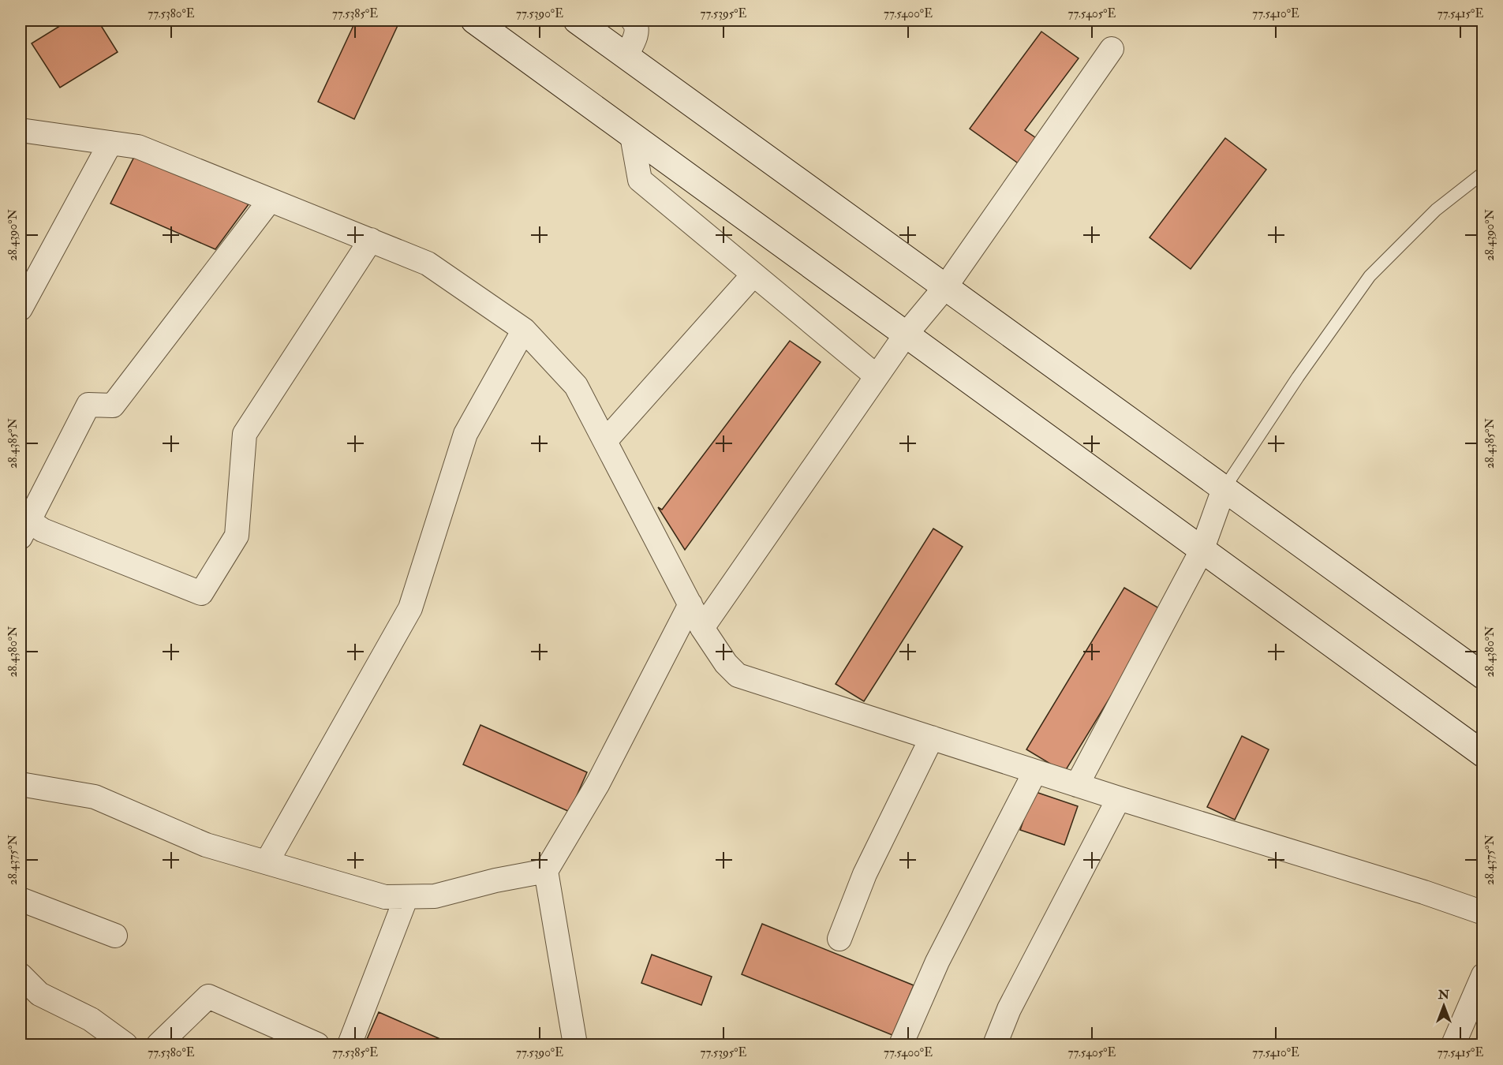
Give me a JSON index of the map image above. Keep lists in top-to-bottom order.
{
  "north": "top",
  "coordinates": [
    "77.5380°E",
    "77.5385°E",
    "77.5390°E",
    "77.5395°E",
    "77.5400°E",
    "77.5405°E",
    "77.5410°E",
    "77.5415°E",
    "28.4390°N",
    "28.4385°N",
    "28.4380°N",
    "28.4375°N"
  ]
}
